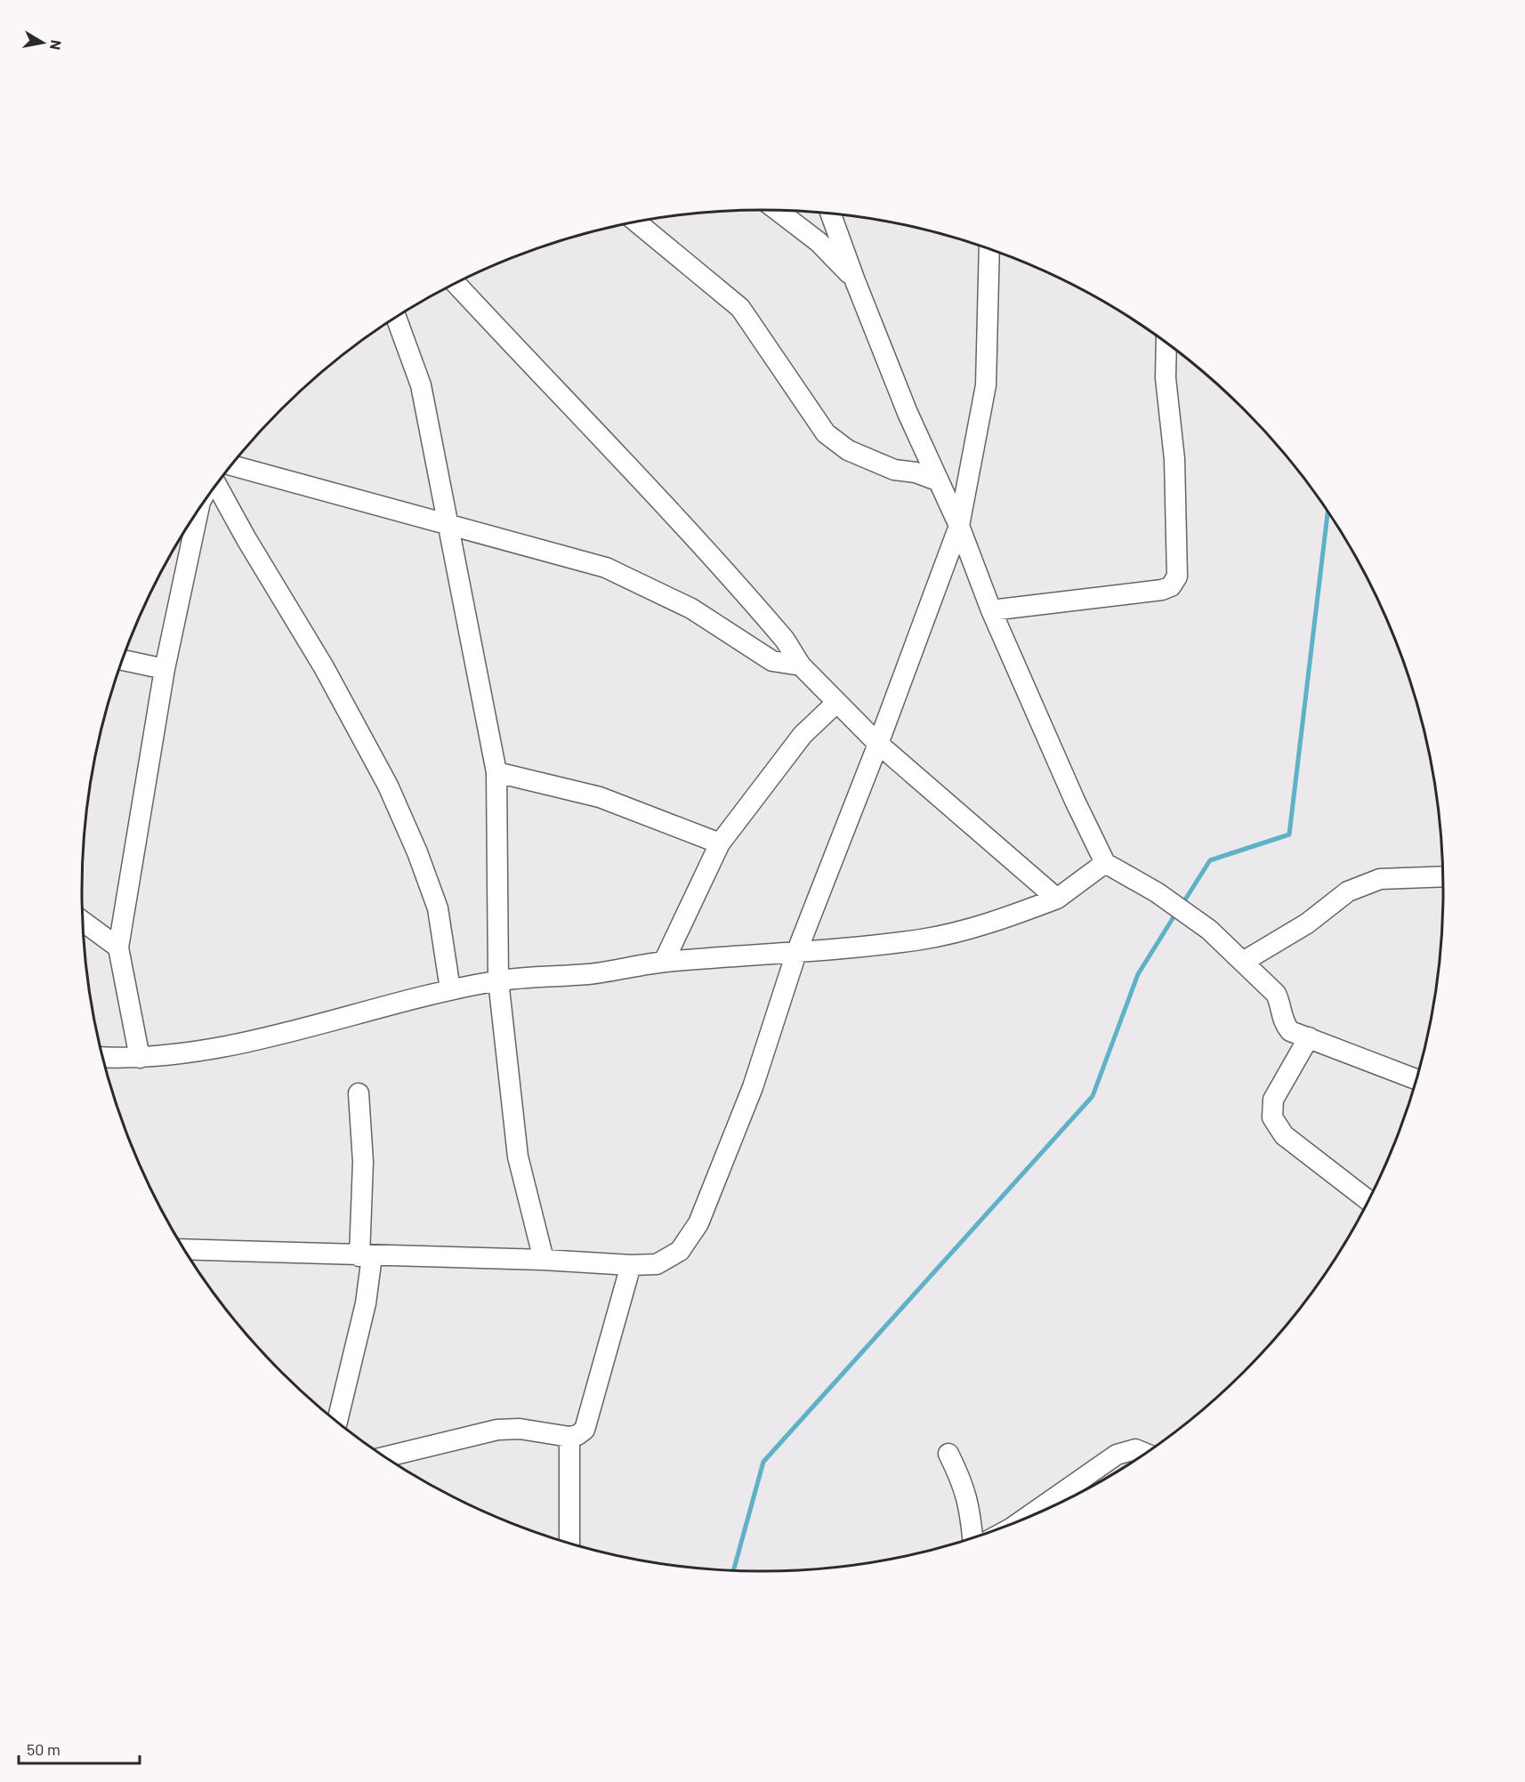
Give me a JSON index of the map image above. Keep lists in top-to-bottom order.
{
  "scale_bar": "50 m",
  "north": "right"
}
